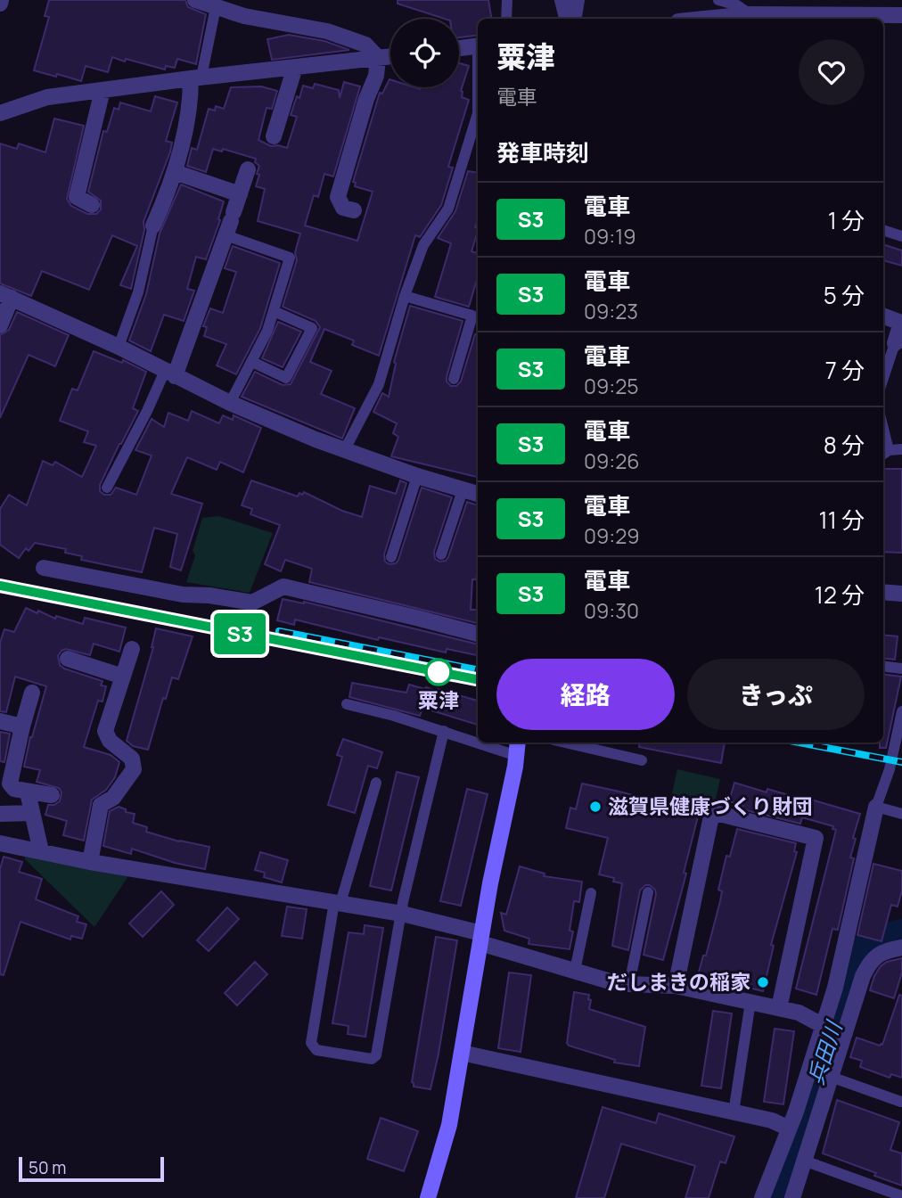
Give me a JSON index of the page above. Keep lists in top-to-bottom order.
{
  "water": ["兵田川"],
  "places": ["粟津", "滋賀県健康づくり財団", "だしまきの稲家"],
  "scale_bar": "50 m",
  "page": {
    "on_map": "S3",
    "heading": [
      ["粟津", "電車"],
      "発車時刻"
    ],
    "list": [
      {
        "mark": "S3",
        "name": "電車",
        "note": "09:19",
        "value": "1 分"
      },
      {
        "mark": "S3",
        "name": "電車",
        "note": "09:23",
        "value": "5 分"
      },
      {
        "mark": "S3",
        "name": "電車",
        "note": "09:25",
        "value": "7 分"
      },
      {
        "mark": "S3",
        "name": "電車",
        "note": "09:26",
        "value": "8 分"
      },
      {
        "mark": "S3",
        "name": "電車",
        "note": "09:29",
        "value": "11 分"
      },
      {
        "mark": "S3",
        "name": "電車",
        "note": "09:30",
        "value": "12 分"
      }
    ],
    "buttons": ["経路", "きっぷ"],
    "scale": "50 m"
  }
}
